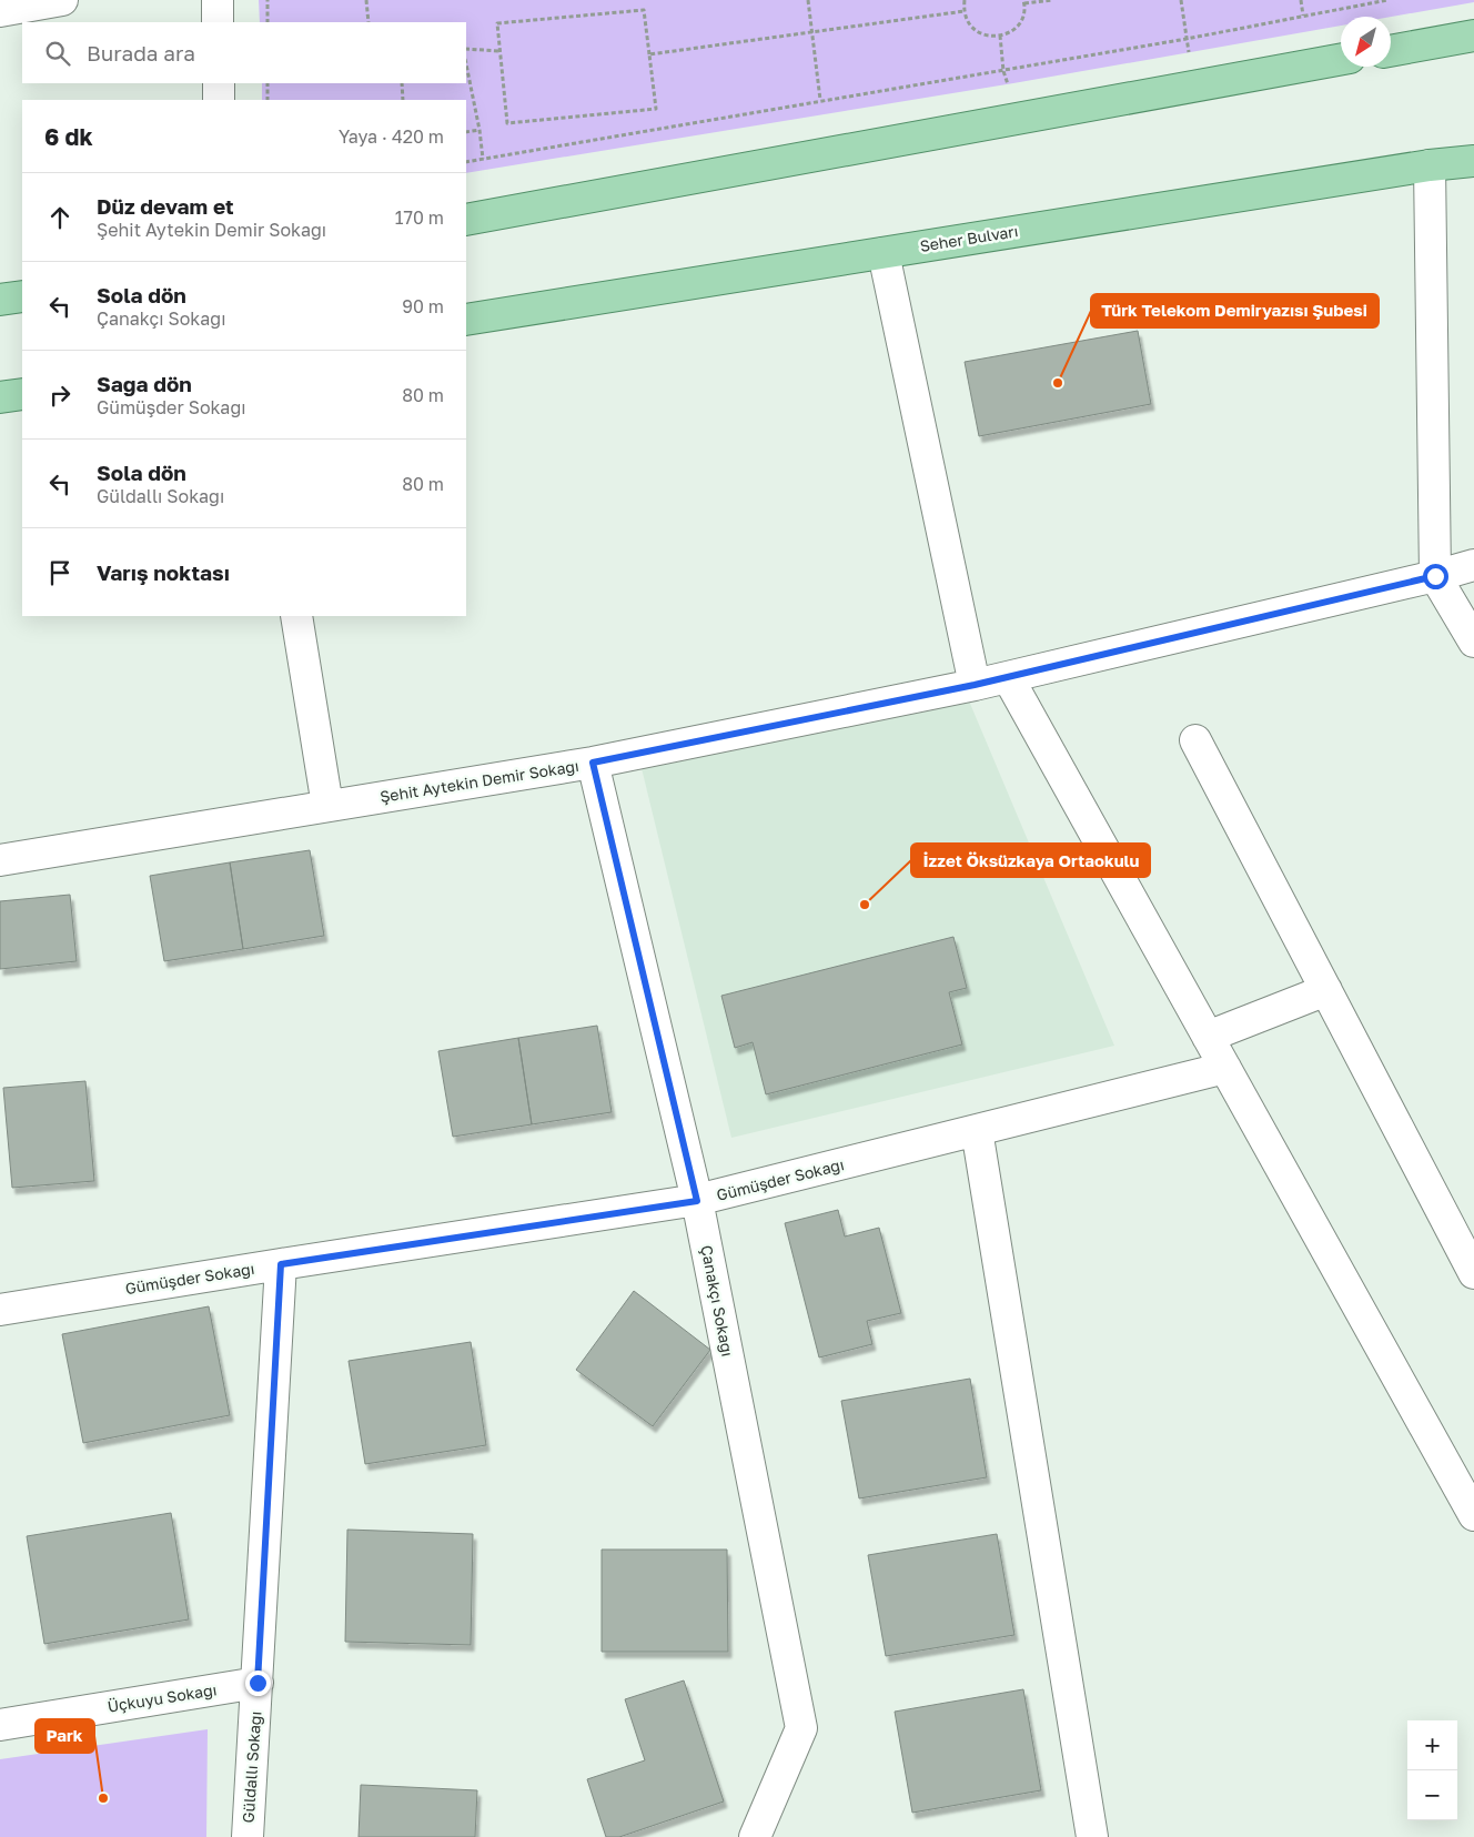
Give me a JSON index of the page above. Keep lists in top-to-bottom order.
{
  "streets": {
    "main road": ["Seher Bulvarı"],
    "street": [
      "Şehit Aytekin Demir Sokağı",
      "Gümüşder Sokağı",
      "Çanakçı Sokağı",
      "Üçkuyu Sokağı",
      "Güldallı Sokağı"
    ]
  },
  "crossings": [
    ["Şehit Aytekin Demir Sokağı", "Çanakçı Sokağı"],
    ["Gümüşder Sokağı", "Çanakçı Sokağı"],
    ["Gümüşder Sokağı", "Güldallı Sokağı"],
    ["Üçkuyu Sokağı", "Güldallı Sokağı"]
  ],
  "places": ["Türk Telekom Demiryazısı Şubesi", "İzzet Öksüzkaya Ortaokulu", "Park"],
  "north": "bottom left",
  "page": {
    "search": "Burada ara",
    "heading": ["6 dk", "Yaya · 420 m"],
    "list": [
      ["Düz devam et", "Şehit Aytekin Demir Sokağı", "170 m"],
      ["Sola dön", "Çanakçı Sokağı", "90 m"],
      ["Sağa dön", "Gümüşder Sokağı", "80 m"],
      ["Sola dön", "Güldallı Sokağı", "80 m"],
      "Varış noktası"
    ],
    "map_buttons": ["+", "−"]
  }
}
